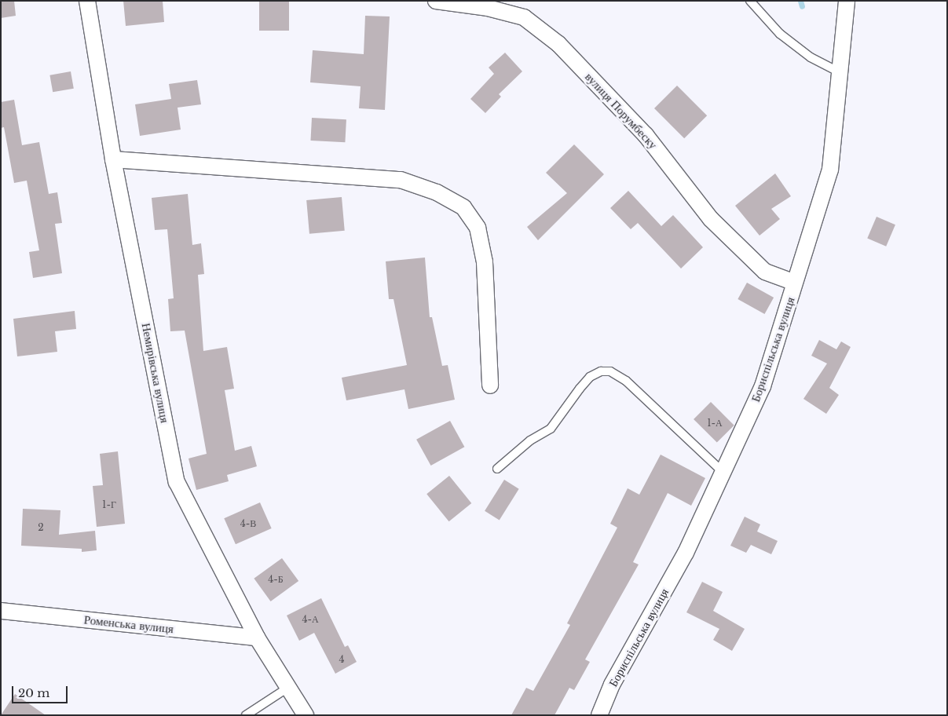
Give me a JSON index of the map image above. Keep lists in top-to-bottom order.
{
  "streets": {
    "street": [
      "вулиця Порумбеску",
      "Бориспільська вулиця",
      "Немирівська вулиця",
      "Роменська вулиця"
    ]
  },
  "crossings": [
    ["вулиця Порумбеску", "Бориспільська вулиця"],
    ["Немирівська вулиця", "Роменська вулиця"]
  ],
  "house_numbers": [
    "1-А",
    "1-Г",
    "4-В",
    "2",
    "4-Б",
    "4-А",
    "4"
  ],
  "scale_bar": "20 m"
}
